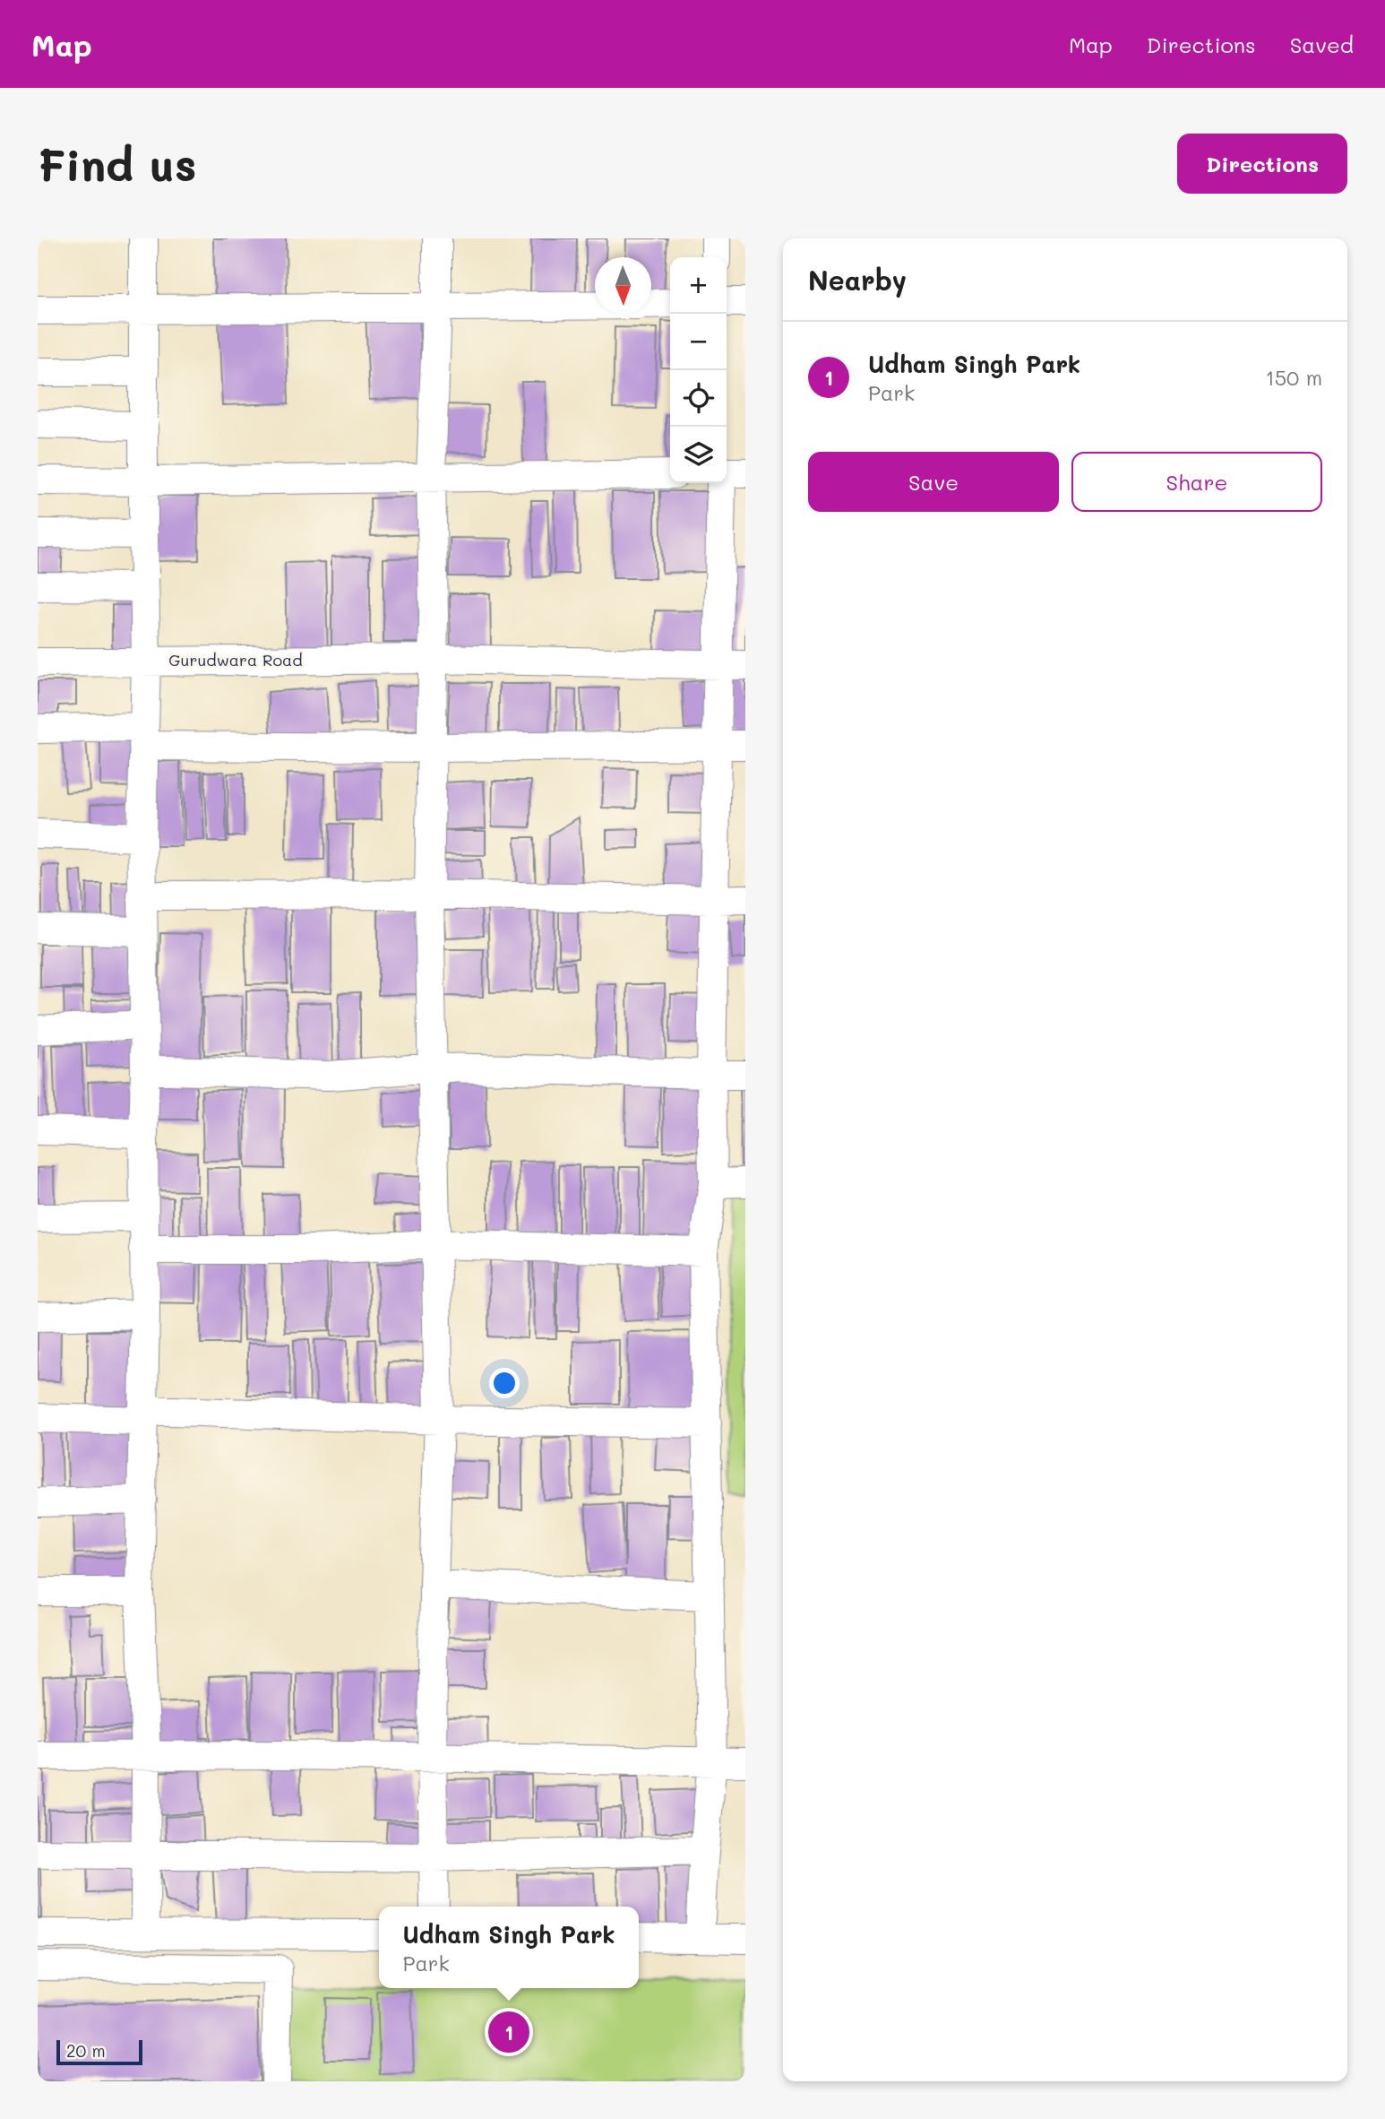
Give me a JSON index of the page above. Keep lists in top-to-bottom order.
{
  "streets": {
    "street": ["Gurudwara Road"]
  },
  "scale_bar": "20 m",
  "north": "bottom",
  "page": {
    "header": "Map",
    "nav": ["Map", "Directions", "Saved"],
    "buttons": [
      "Directions",
      ["Save", "Share"]
    ],
    "title": "Find us",
    "heading": "Nearby",
    "map_buttons": ["+", "−"],
    "list": [
      {
        "mark": "1",
        "name": "Udham Singh Park",
        "note": "Park",
        "value": "150 m"
      }
    ],
    "popup": ["Udham Singh Park", "Park"],
    "pins": "1",
    "scale": "20 m"
  }
}
